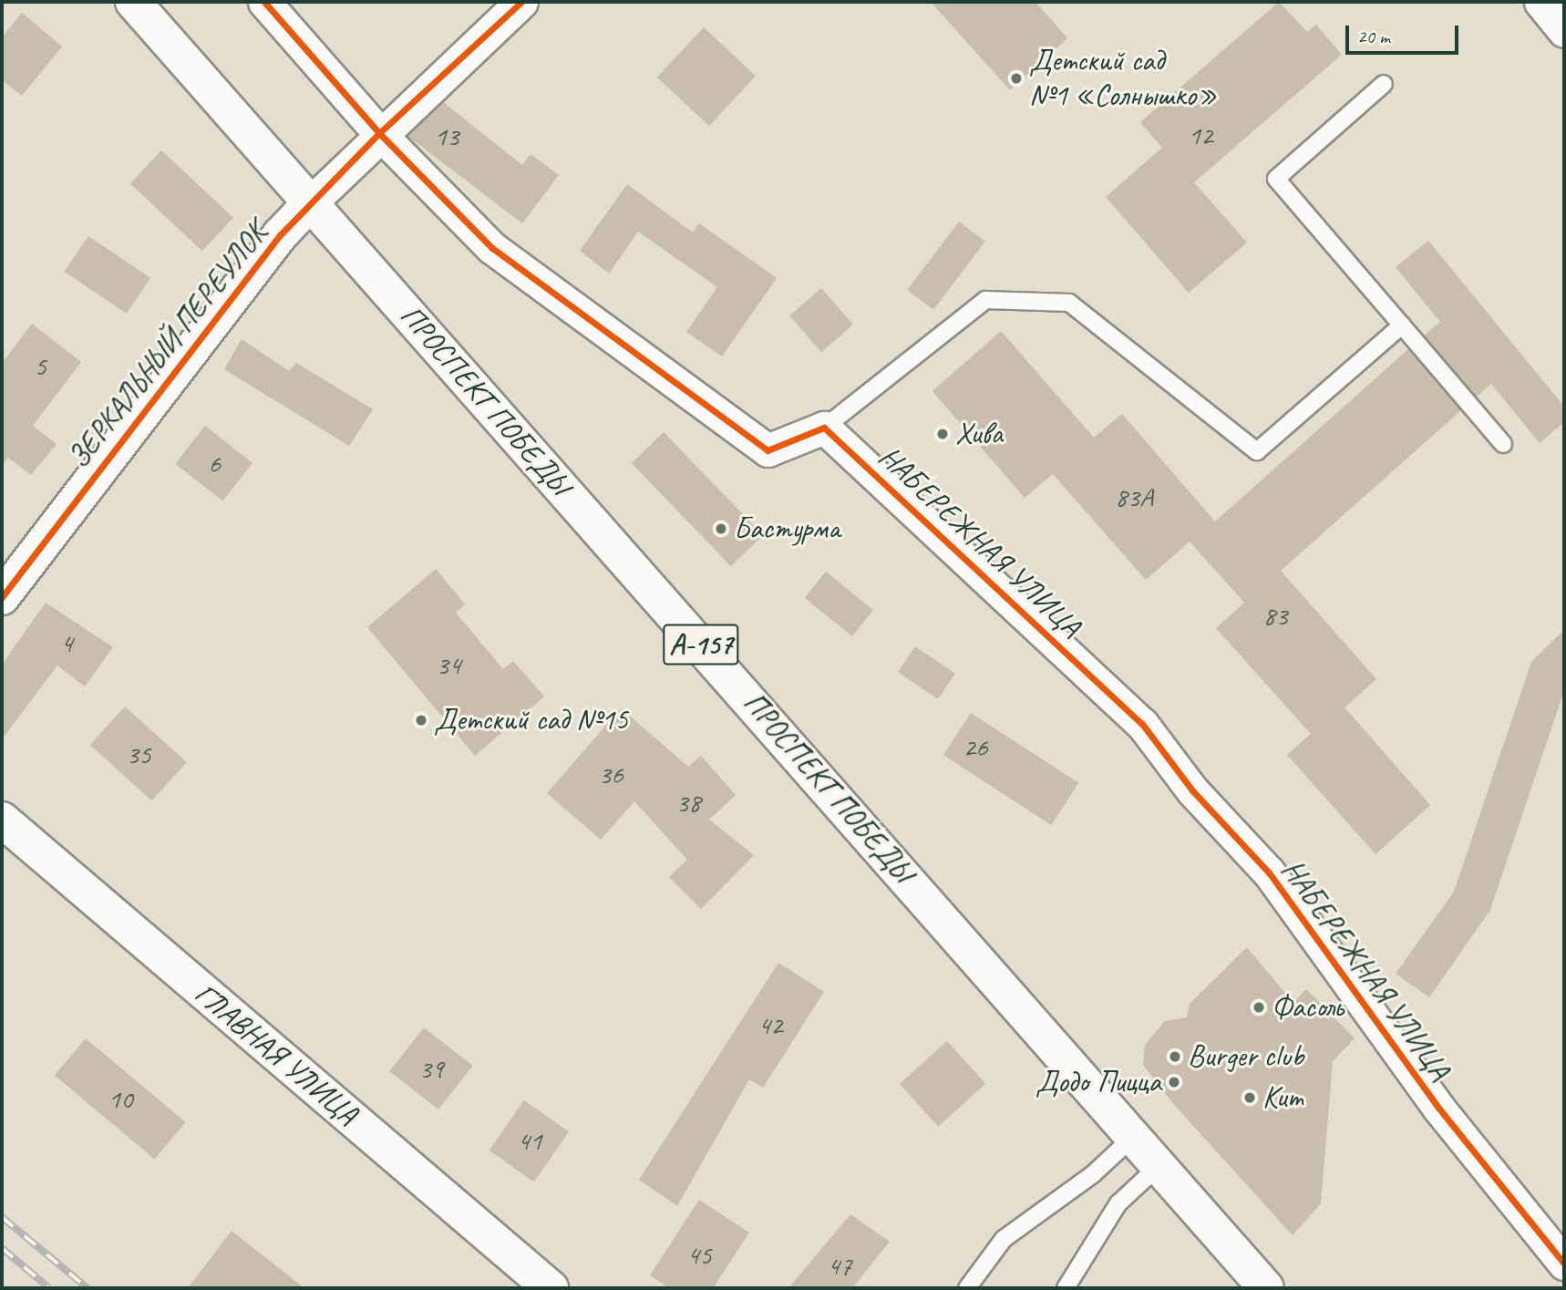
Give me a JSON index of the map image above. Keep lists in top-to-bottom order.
{
  "streets": {
    "main road": [
      "ЗЕРКАЛЬНЫЙ ПЕРЕУЛОК",
      "ПРОСПЕКТ ПОБЕДЫ",
      "А-157",
      "ГЛАВНАЯ УЛИЦА"
    ],
    "street": ["НАБЕРЕЖНАЯ УЛИЦА"]
  },
  "crossings": [
    ["ЗЕРКАЛЬНЫЙ ПЕРЕУЛОК", "ПРОСПЕКТ ПОБЕДЫ"]
  ],
  "places": [
    "Детский сад №1 «Солнышко»",
    "Хива",
    "Бастурма",
    "Детский сад №15",
    "Фасоль",
    "Burger club",
    "Додо Пицца",
    "Кит"
  ],
  "house_numbers": [
    "12",
    "13",
    "5",
    "6",
    "83А",
    "83",
    "4",
    "34",
    "26",
    "35",
    "36",
    "38",
    "42",
    "39",
    "10",
    "41",
    "45",
    "47"
  ],
  "scale_bar": "20 m"
}
